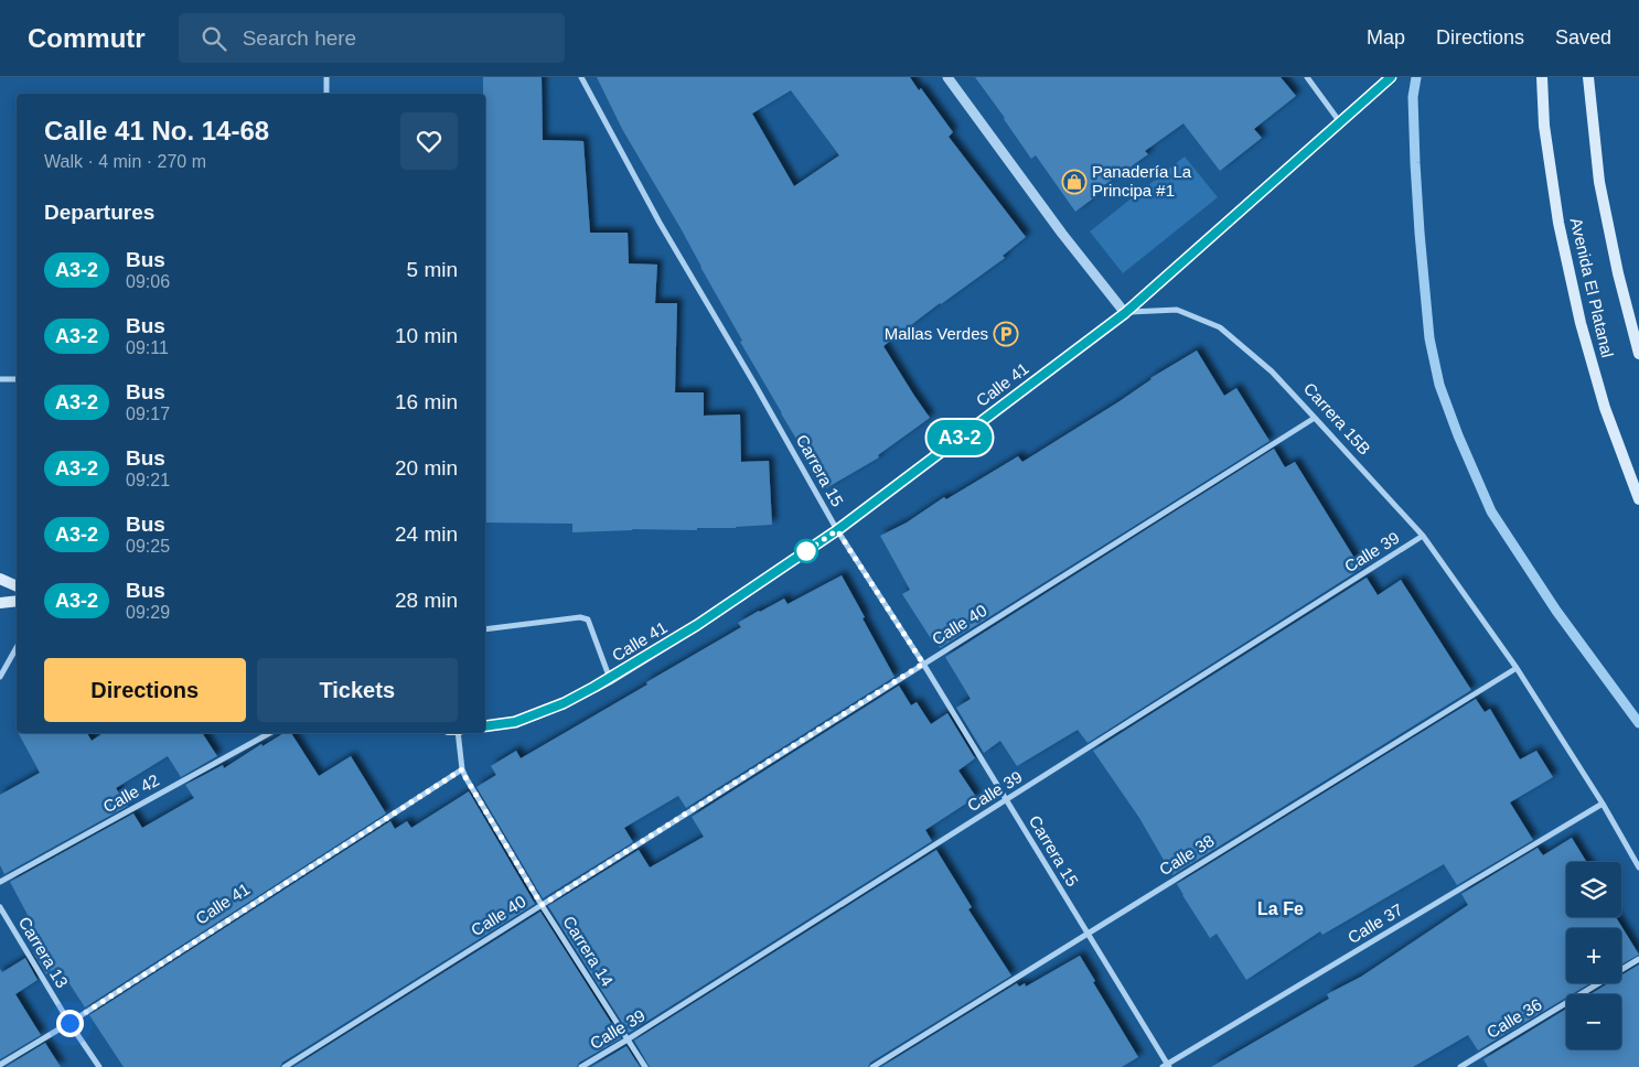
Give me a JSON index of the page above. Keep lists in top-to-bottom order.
{
  "streets": {
    "main road": ["Avenida El Platanal", "Calle 41"],
    "street": [
      "Carrera 15B",
      "Carrera 15",
      "Calle 39",
      "Calle 40",
      "Calle 42",
      "Calle 38",
      "Calle 37",
      "Carrera 14",
      "Carrera 13",
      "Calle 36"
    ]
  },
  "crossings": [
    ["Calle 41", "Carrera 15B"],
    ["Calle 41", "Carrera 15"],
    ["Calle 41", "Carrera 14"],
    ["Calle 41", "Carrera 13"],
    ["Carrera 15B", "Calle 39"],
    ["Carrera 15B", "Calle 40"],
    ["Carrera 15B", "Calle 38"],
    ["Carrera 15B", "Calle 37"],
    ["Carrera 15", "Calle 39"],
    ["Carrera 15", "Calle 40"],
    ["Carrera 15", "Calle 38"],
    ["Carrera 15", "Calle 37"],
    ["Calle 39", "Carrera 14"],
    ["Calle 40", "Carrera 14"]
  ],
  "districts": ["La Fe"],
  "places": {
    "shop": ["Panadería La Principa #1"],
    "parking": ["Mallas Verdes"]
  },
  "lines": ["bus line A3-2"],
  "page": {
    "header": "Commutr",
    "search": "Search here",
    "nav": ["Map", "Directions", "Saved"],
    "on_map": "A3-2",
    "heading": [
      ["Calle 41 No. 14-68", "Walk · 4 min · 270 m"],
      "Departures"
    ],
    "list": [
      {
        "mark": "A3-2",
        "name": "Bus",
        "note": "09:06",
        "value": "5 min"
      },
      {
        "mark": "A3-2",
        "name": "Bus",
        "note": "09:11",
        "value": "10 min"
      },
      {
        "mark": "A3-2",
        "name": "Bus",
        "note": "09:17",
        "value": "16 min"
      },
      {
        "mark": "A3-2",
        "name": "Bus",
        "note": "09:21",
        "value": "20 min"
      },
      {
        "mark": "A3-2",
        "name": "Bus",
        "note": "09:25",
        "value": "24 min"
      },
      {
        "mark": "A3-2",
        "name": "Bus",
        "note": "09:29",
        "value": "28 min"
      }
    ],
    "buttons": ["Directions", "Tickets"],
    "map_buttons": ["+", "−"]
  }
}
